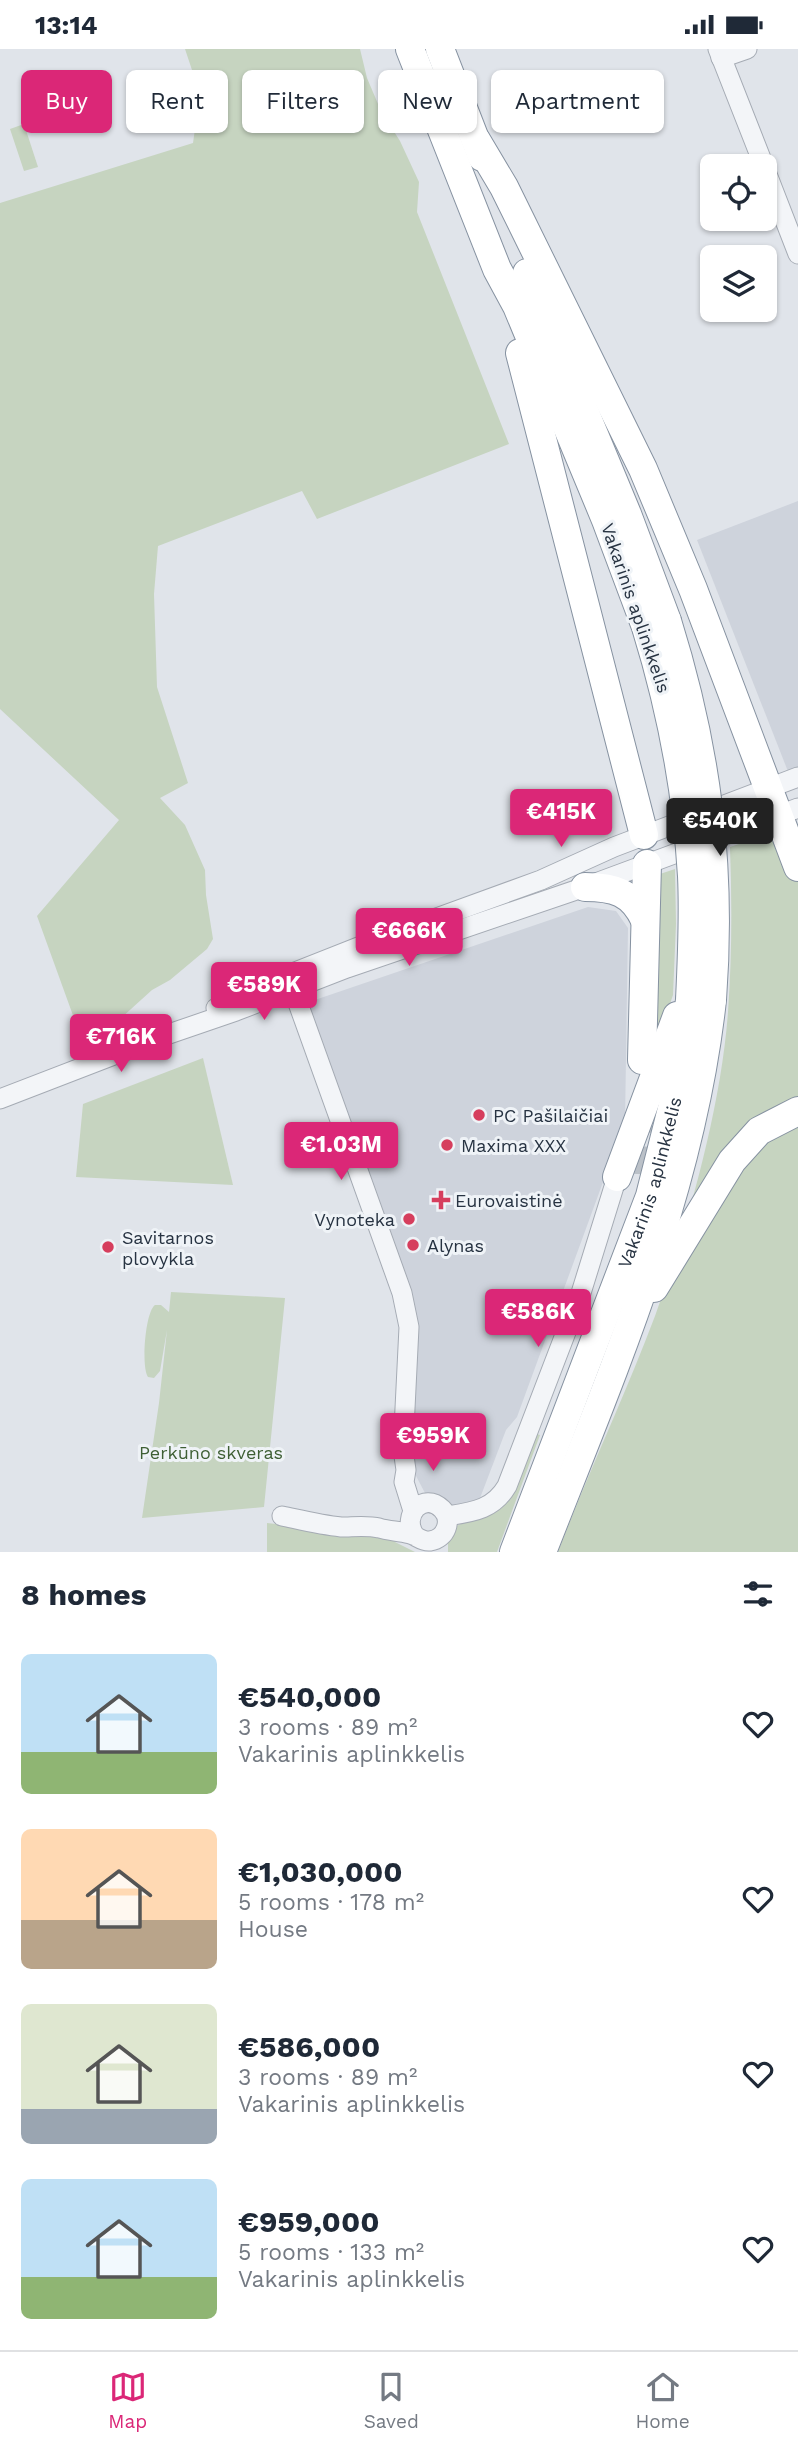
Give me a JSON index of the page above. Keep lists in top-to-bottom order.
{
  "streets": {
    "highway": ["Vakarinis aplinkkelis"]
  },
  "parks": ["Perkūno skveras"],
  "places": {
    "other": [
      "PC Pašilaičiai",
      "Maxima XXX",
      "Vynoteka",
      "Alynas",
      "Savitarnos plovykla"
    ],
    "health": ["Eurovaistinė"]
  },
  "page": {
    "status": "13:14",
    "chip": [
      "Buy",
      "Rent",
      "Filters",
      "New",
      "Apartment"
    ],
    "price": [
      "€415K",
      "€540K",
      "€666K",
      "€589K",
      "€716K",
      "€1.03M",
      "€586K",
      "€959K"
    ],
    "heading": "8 homes",
    "list": [
      {
        "name": "€540,000",
        "note": "3 rooms · 89 m² · Vakarinis aplinkkelis"
      },
      {
        "name": "€1,030,000",
        "note": "5 rooms · 178 m² · House"
      },
      {
        "name": "€586,000",
        "note": "3 rooms · 89 m² · Vakarinis aplinkkelis"
      },
      {
        "name": "€959,000",
        "note": "5 rooms · 133 m² · Vakarinis aplinkkelis"
      }
    ],
    "tabs": ["Map", "Saved", "Home"]
  }
}
